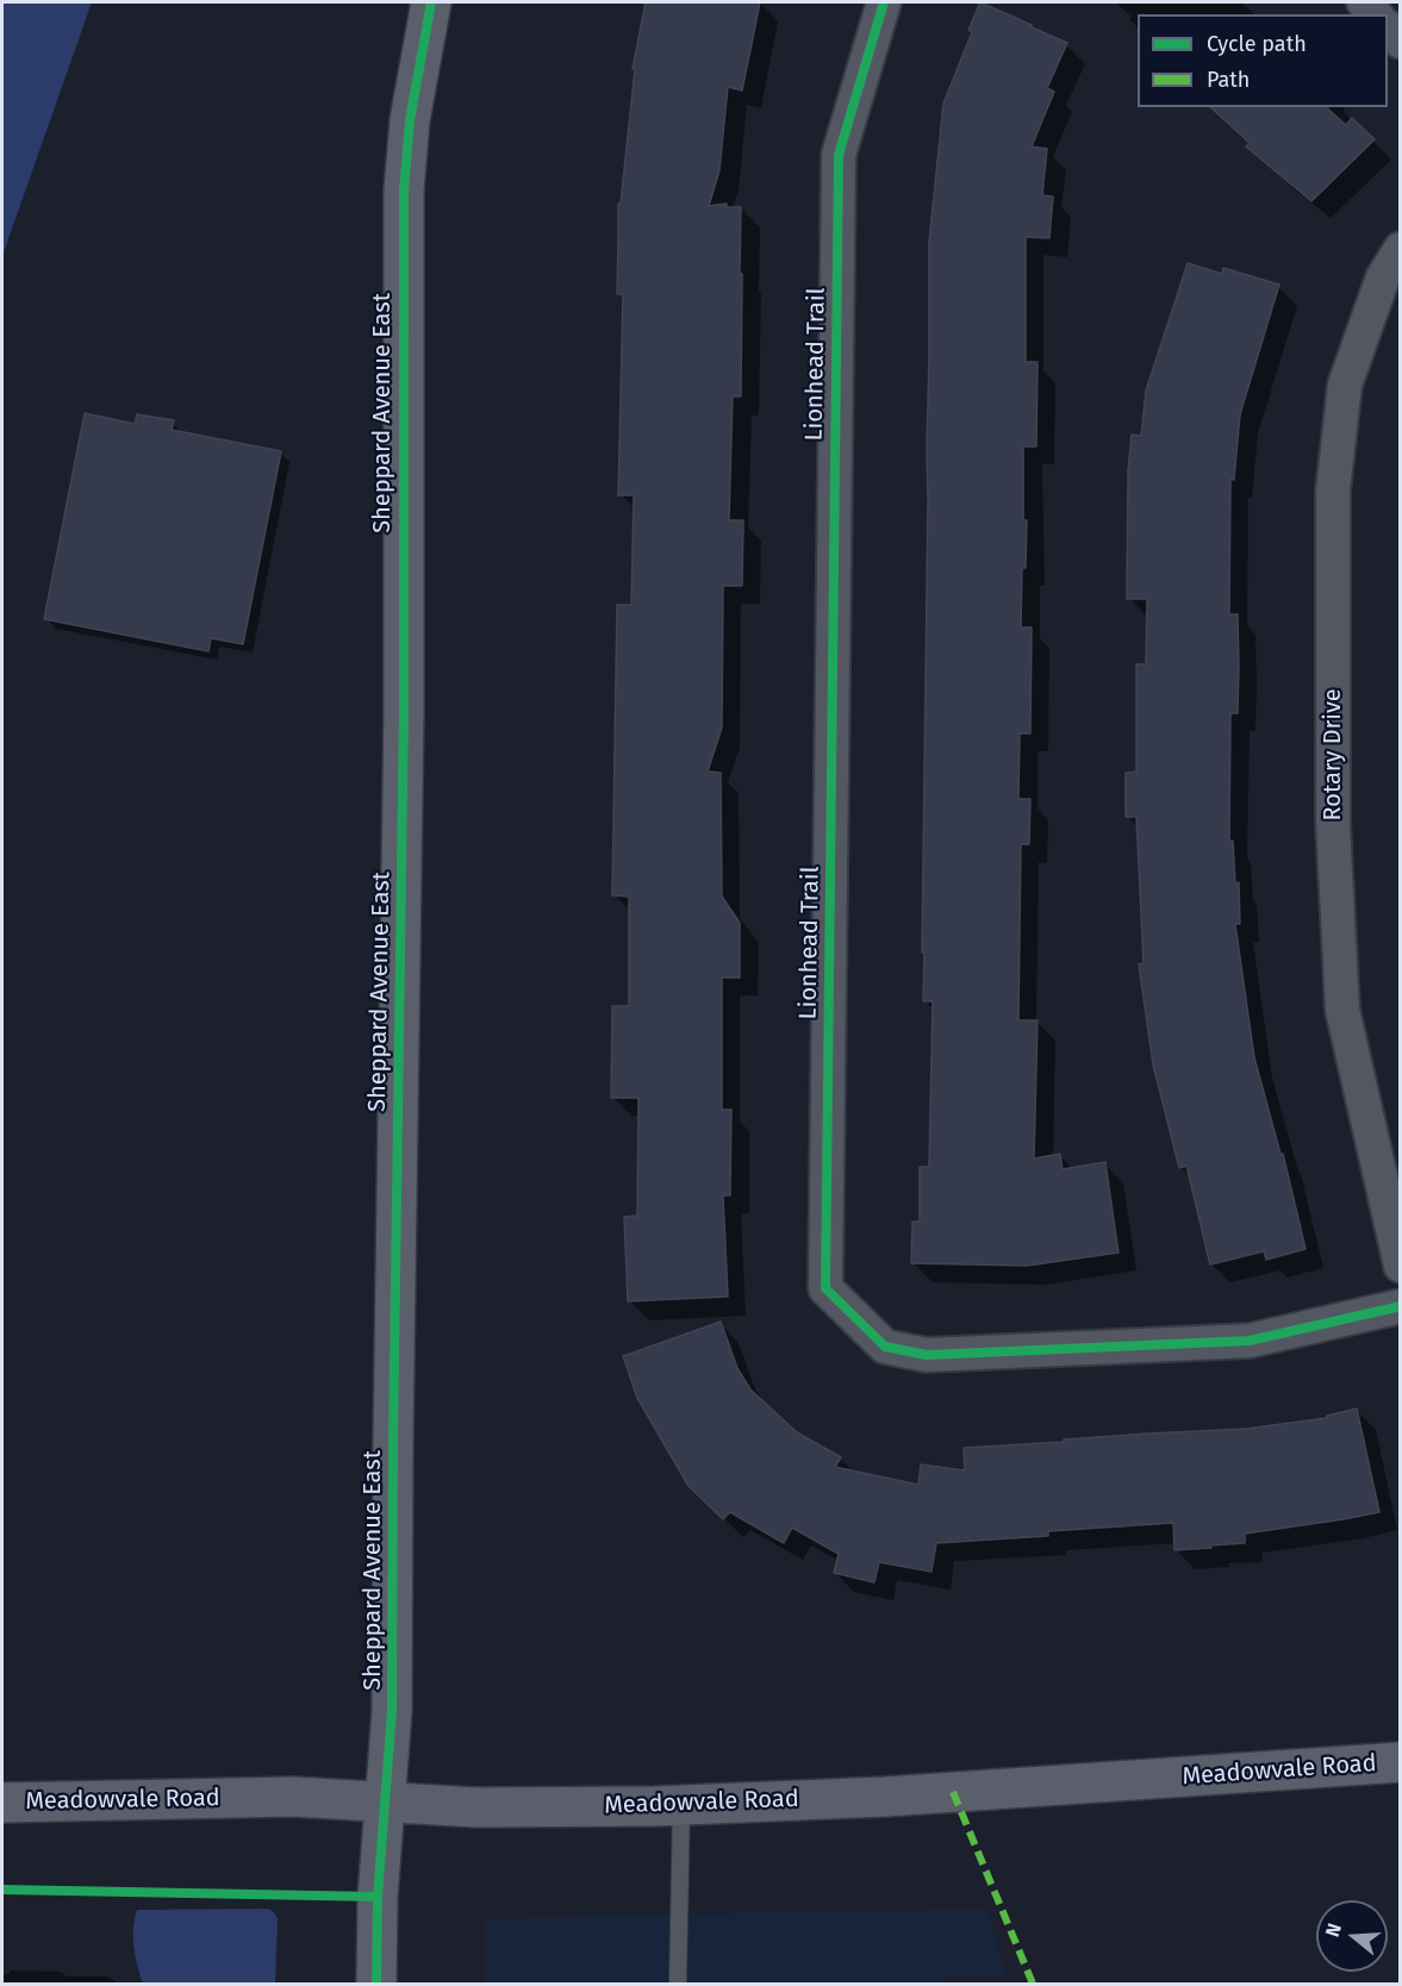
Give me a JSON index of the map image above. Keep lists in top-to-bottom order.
{
  "streets": {
    "main road": ["Sheppard Avenue East", "Meadowvale Road"],
    "street": ["Lionhead Trail", "Rotary Drive"]
  },
  "crossings": [
    ["Sheppard Avenue East", "Meadowvale Road"]
  ],
  "legend": ["Cycle path", "Path"],
  "north": "left"
}
